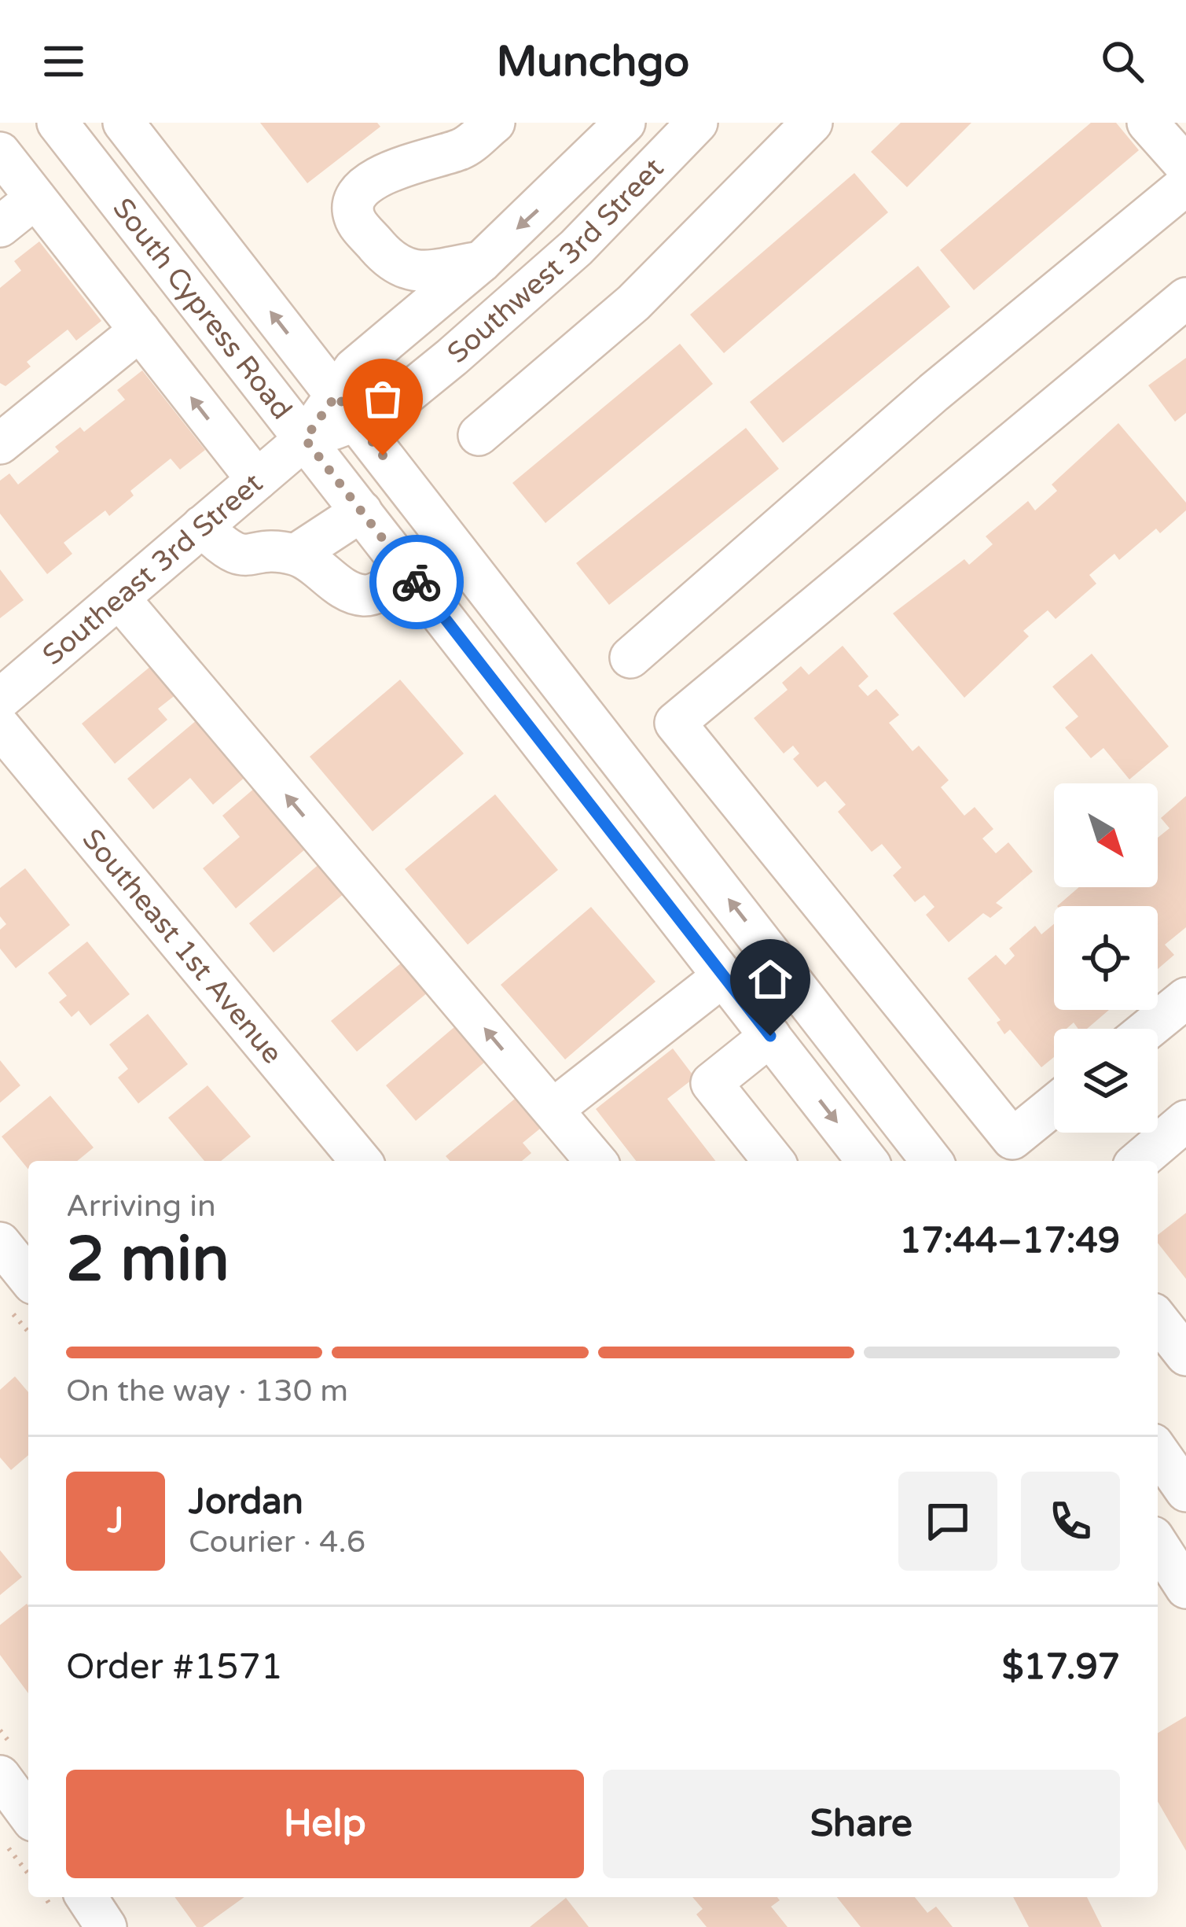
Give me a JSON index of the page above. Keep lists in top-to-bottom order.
{
  "streets": {
    "street": [
      "Southwest 3rd Street",
      "South Cypress Road",
      "Southeast 3rd Street",
      "Southeast 1st Avenue"
    ]
  },
  "crossings": [
    ["Southwest 3rd Street", "South Cypress Road"],
    ["Southwest 3rd Street", "Southeast 3rd Street"],
    ["South Cypress Road", "Southeast 3rd Street"]
  ],
  "north": "bottom right",
  "page": {
    "header": "Munchgo",
    "heading": ["2 min", "Arriving in", "17:44–17:49"],
    "panel": [
      "Jordan",
      "Courier · 4.6",
      "Order #1571",
      "$17.97"
    ],
    "bar": "On the way · 130 m",
    "round": "J",
    "buttons": ["Help", "Share"]
  }
}
